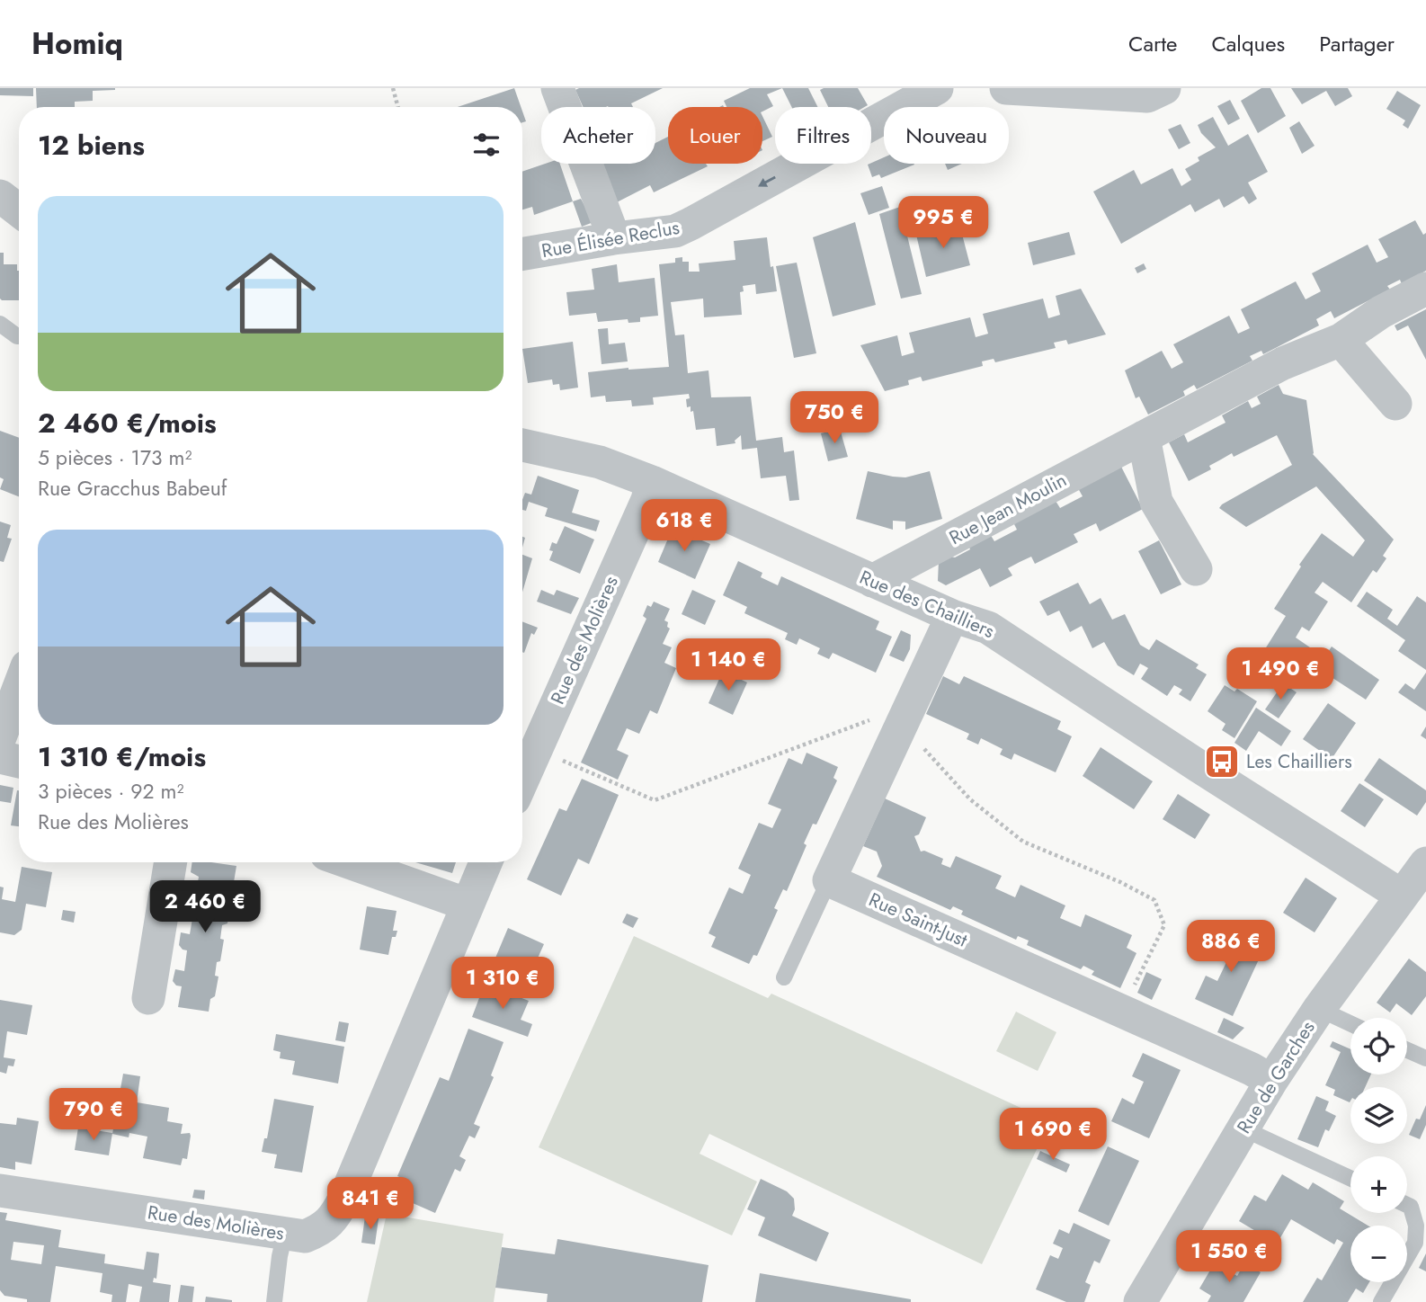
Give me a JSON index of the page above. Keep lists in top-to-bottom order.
{
  "streets": {
    "street": [
      "Rue Élisée Reclus",
      "Rue Jean Moulin",
      "Rue des Chailliers",
      "Rue des Molières",
      "Rue Saint-Just",
      "Rue de Garches"
    ]
  },
  "crossings": [
    ["Rue Jean Moulin", "Rue des Chailliers"],
    ["Rue des Chailliers", "Rue des Molières"],
    ["Rue des Chailliers", "Rue de Garches"],
    ["Rue Saint-Just", "Rue de Garches"]
  ],
  "one_way": ["Rue Élisée Reclus"],
  "places": {
    "bus stop": ["Les Chailliers"]
  },
  "page": {
    "header": "Homiq",
    "nav": ["Carte", "Calques", "Partager"],
    "chip": [
      "Acheter",
      "Louer",
      "Filtres",
      "Nouveau"
    ],
    "heading": "12 biens",
    "list": [
      {
        "name": "2 460 €/mois",
        "note": "5 pièces · 173 m² · Rue Gracchus Babeuf"
      },
      {
        "name": "1 310 €/mois",
        "note": "3 pièces · 92 m² · Rue des Molières"
      }
    ],
    "price": [
      "995 €",
      "750 €",
      "618 €",
      "1 140 €",
      "1 490 €",
      "2 460 €",
      "886 €",
      "1 310 €",
      "790 €",
      "1 690 €",
      "841 €",
      "1 550 €"
    ],
    "map_buttons": ["+", "−"]
  }
}
